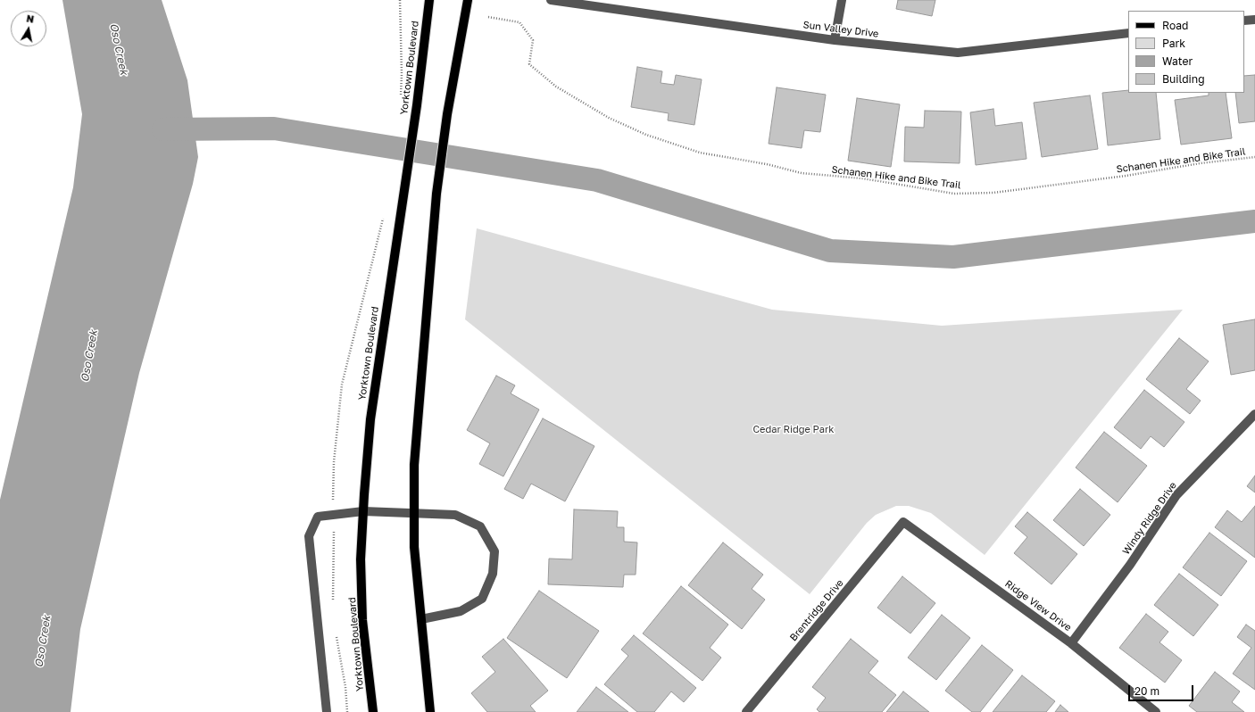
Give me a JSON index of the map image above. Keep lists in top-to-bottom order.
{
  "streets": {
    "main road": ["Yorktown Boulevard"],
    "street": [
      "Sun Valley Drive",
      "Windy Ridge Drive",
      "Ridge View Drive",
      "Brentridge Drive"
    ],
    "path": ["Schanen Hike and Bike Trail"]
  },
  "crossings": [
    ["Windy Ridge Drive", "Ridge View Drive"],
    ["Ridge View Drive", "Brentridge Drive"]
  ],
  "water": ["Oso Creek"],
  "parks": ["Cedar Ridge Park"],
  "legend": [
    "Road",
    "Park",
    "Water",
    "Building"
  ],
  "scale_bar": "20 m",
  "north": "top"
}
